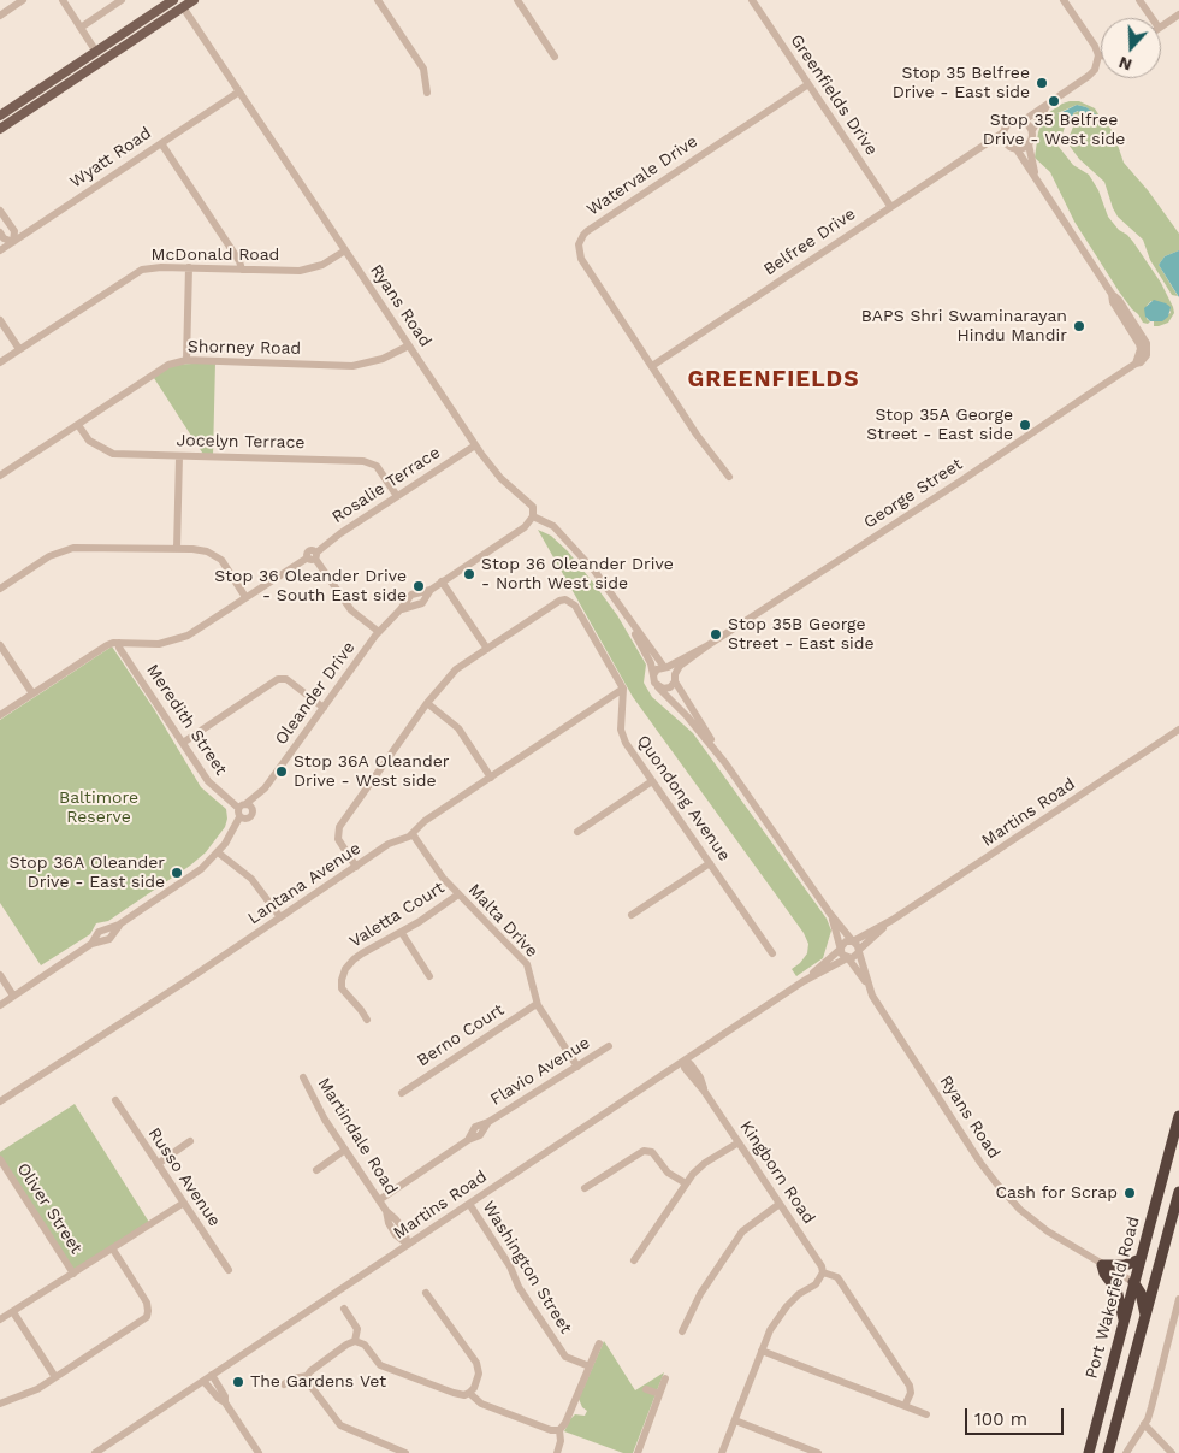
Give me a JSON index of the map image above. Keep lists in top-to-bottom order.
{
  "streets": {
    "highway": ["Port Wakefield Road"],
    "street": [
      "Greenfields Drive",
      "Wyatt Road",
      "Watervale Drive",
      "Belfree Drive",
      "McDonald Road",
      "Ryans Road",
      "Shorney Road",
      "Jocelyn Terrace",
      "Rosalie Terrace",
      "George Street",
      "Oleander Drive",
      "Meredith Street",
      "Quondong Avenue",
      "Martins Road",
      "Lantana Avenue",
      "Valetta Court",
      "Malta Drive",
      "Berno Court",
      "Flavio Avenue",
      "Martindale Road",
      "Kingborn Road",
      "Russo Avenue",
      "Oliver Street",
      "Washington Street"
    ]
  },
  "crossings": [
    ["Greenfields Drive", "Watervale Drive"],
    ["Greenfields Drive", "Belfree Drive"],
    ["Wyatt Road", "Ryans Road"],
    ["Watervale Drive", "Belfree Drive"],
    ["Belfree Drive", "George Street"],
    ["McDonald Road", "Ryans Road"],
    ["Ryans Road", "Shorney Road"],
    ["Ryans Road", "Rosalie Terrace"],
    ["Ryans Road", "George Street"],
    ["Ryans Road", "Oleander Drive"],
    ["Ryans Road", "Martins Road"],
    ["Ryans Road", "Port Wakefield Road"],
    ["Shorney Road", "Jocelyn Terrace"],
    ["Jocelyn Terrace", "Rosalie Terrace"],
    ["Rosalie Terrace", "Meredith Street"],
    ["Oleander Drive", "Meredith Street"],
    ["Quondong Avenue", "Lantana Avenue"],
    ["Martins Road", "Martindale Road"],
    ["Martins Road", "Kingborn Road"],
    ["Martins Road", "Washington Street"],
    ["Lantana Avenue", "Malta Drive"],
    ["Valetta Court", "Malta Drive"],
    ["Malta Drive", "Berno Court"],
    ["Malta Drive", "Flavio Avenue"],
    ["Flavio Avenue", "Martindale Road"]
  ],
  "districts": ["GREENFIELDS"],
  "parks": ["Baltimore Reserve"],
  "places": [
    "Stop 35 Belfree Drive - East side",
    "Stop 35 Belfree Drive - West side",
    "BAPS Shri Swaminarayan Hindu Mandir",
    "Stop 35A George Street - East side",
    "Stop 36 Oleander Drive - North West side",
    "Stop 36 Oleander Drive - South East side",
    "Stop 35B George Street - East side",
    "Stop 36A Oleander Drive - West side",
    "Stop 36A Oleander Drive - East side",
    "Cash for Scrap",
    "The Gardens Vet"
  ],
  "scale_bar": "100 m",
  "north": "bottom"
}
